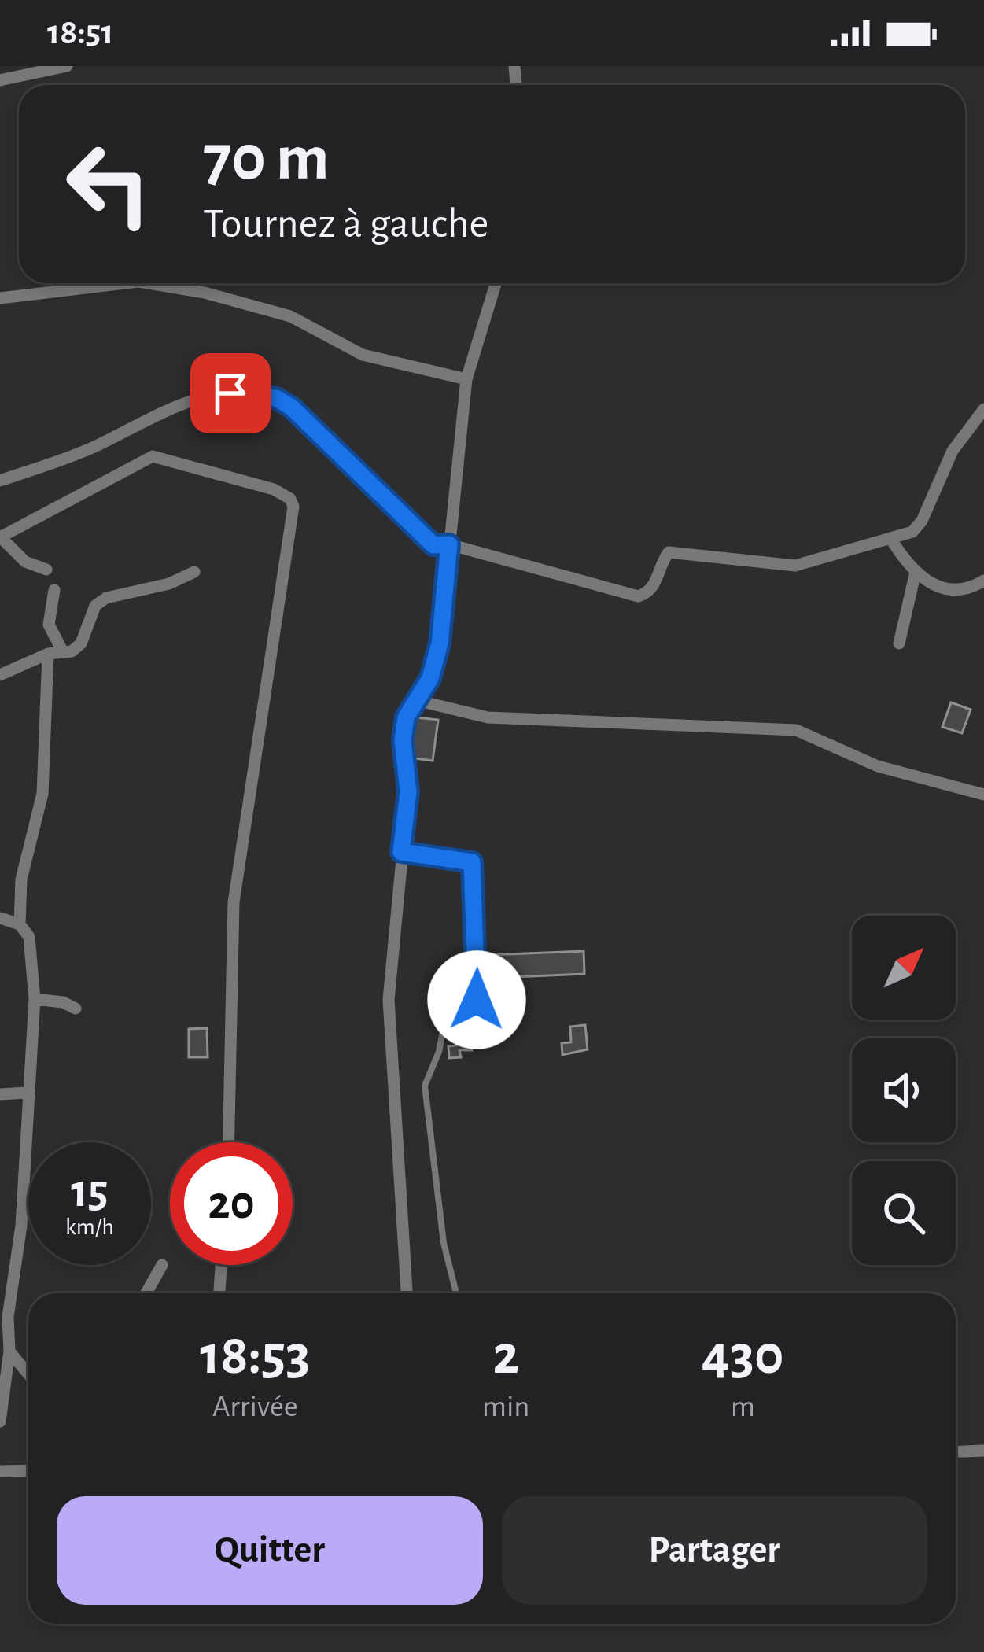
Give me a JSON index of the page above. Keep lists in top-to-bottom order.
{
  "north": "top right",
  "page": {
    "status": "18:51",
    "turn": ["70 m", "Tournez à gauche"],
    "speed": "15 km/h",
    "limit": "20",
    "eta": [
      "18:53",
      "Arrivée",
      "2",
      "min",
      "430",
      "m"
    ],
    "buttons": ["Quitter", "Partager"]
  }
}
